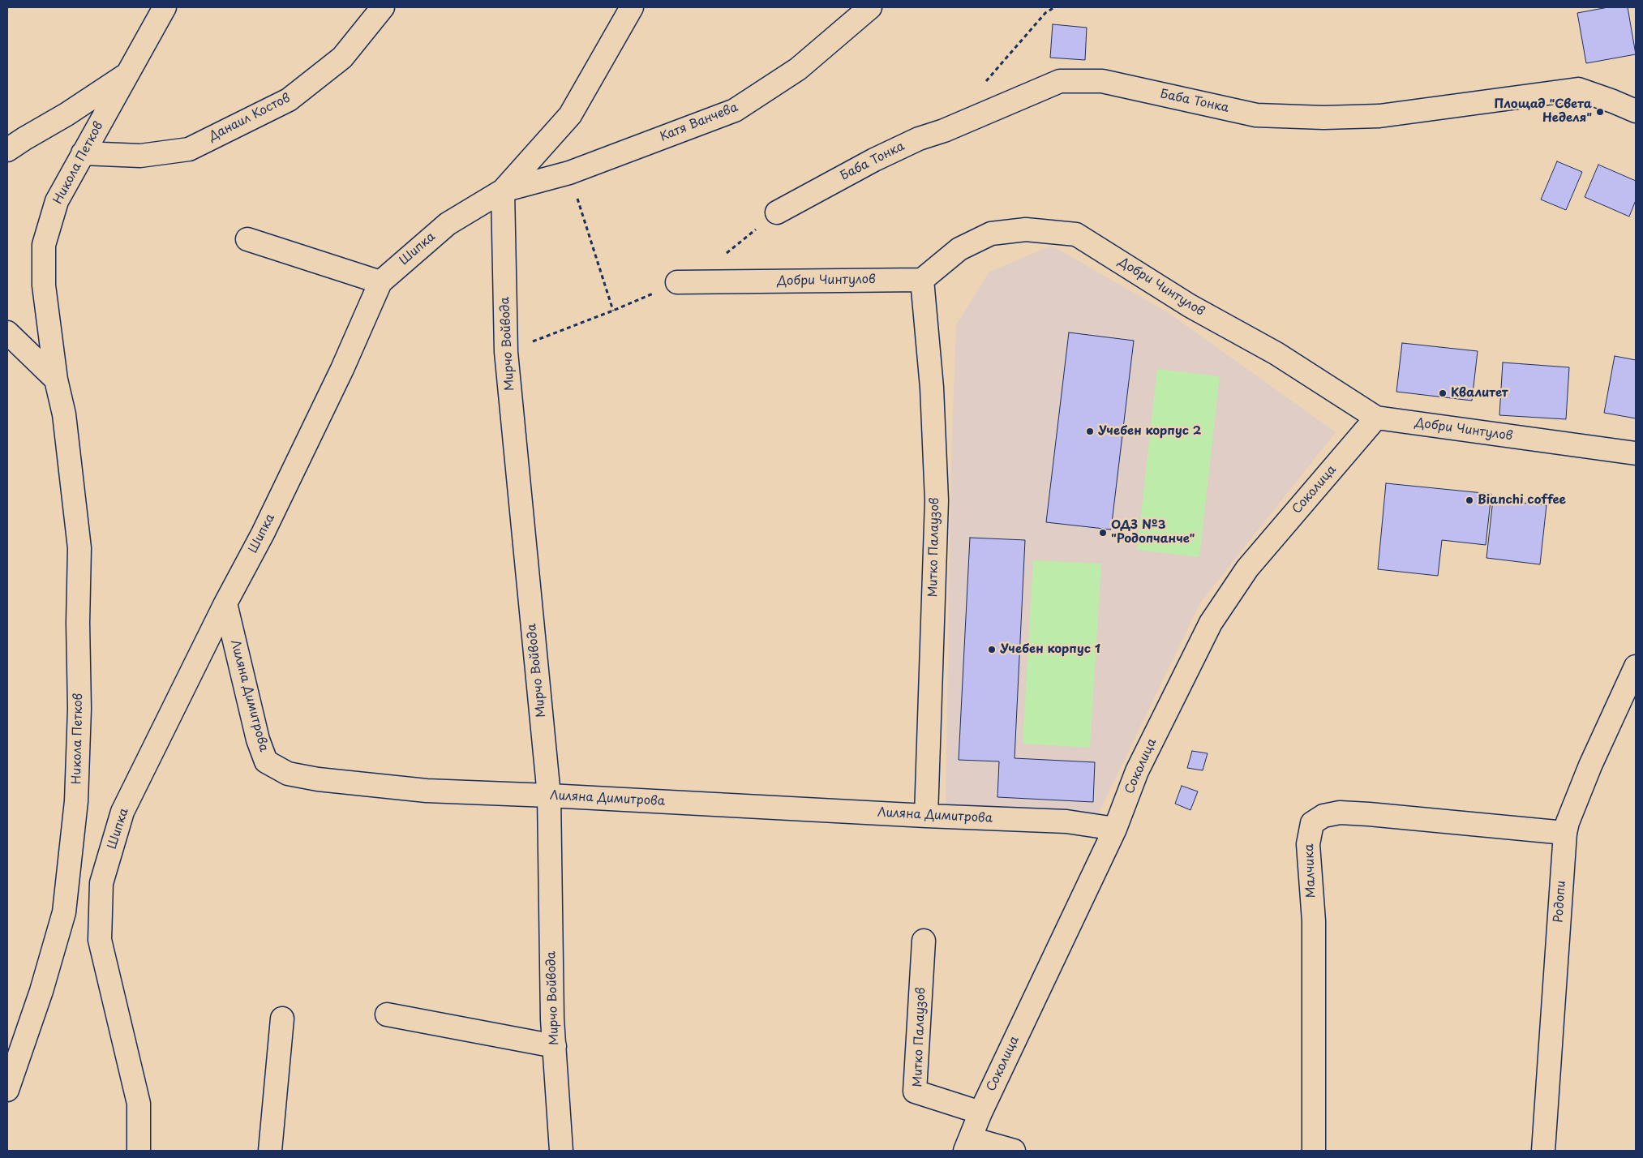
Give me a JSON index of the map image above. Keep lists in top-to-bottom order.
{
  "streets": {
    "street": [
      "Баба Тонка",
      "Данаил Костов",
      "Катя Ванчева",
      "Никола Петков",
      "Шипка",
      "Добри Чинтулов",
      "Мирчо Войвода",
      "Соколица",
      "Митко Палаузов",
      "Лиляна Димитрова",
      "Малчика",
      "Родопи"
    ]
  },
  "crossings": [
    ["Данаил Костов", "Никола Петков"],
    ["Катя Ванчева", "Шипка"],
    ["Катя Ванчева", "Мирчо Войвода"],
    ["Шипка", "Мирчо Войвода"],
    ["Шипка", "Лиляна Димитрова"],
    ["Добри Чинтулов", "Соколица"],
    ["Добри Чинтулов", "Митко Палаузов"],
    ["Мирчо Войвода", "Лиляна Димитрова"],
    ["Соколица", "Митко Палаузов"],
    ["Соколица", "Лиляна Димитрова"],
    ["Митко Палаузов", "Лиляна Димитрова"],
    ["Малчика", "Родопи"]
  ],
  "places": [
    "Площад \"Света Неделя\"",
    "Квалитет",
    "Учебен корпус 2",
    "Bianchi coffee",
    "ОДЗ №3 \"Родопчанче\"",
    "Учебен корпус 1"
  ]
}
